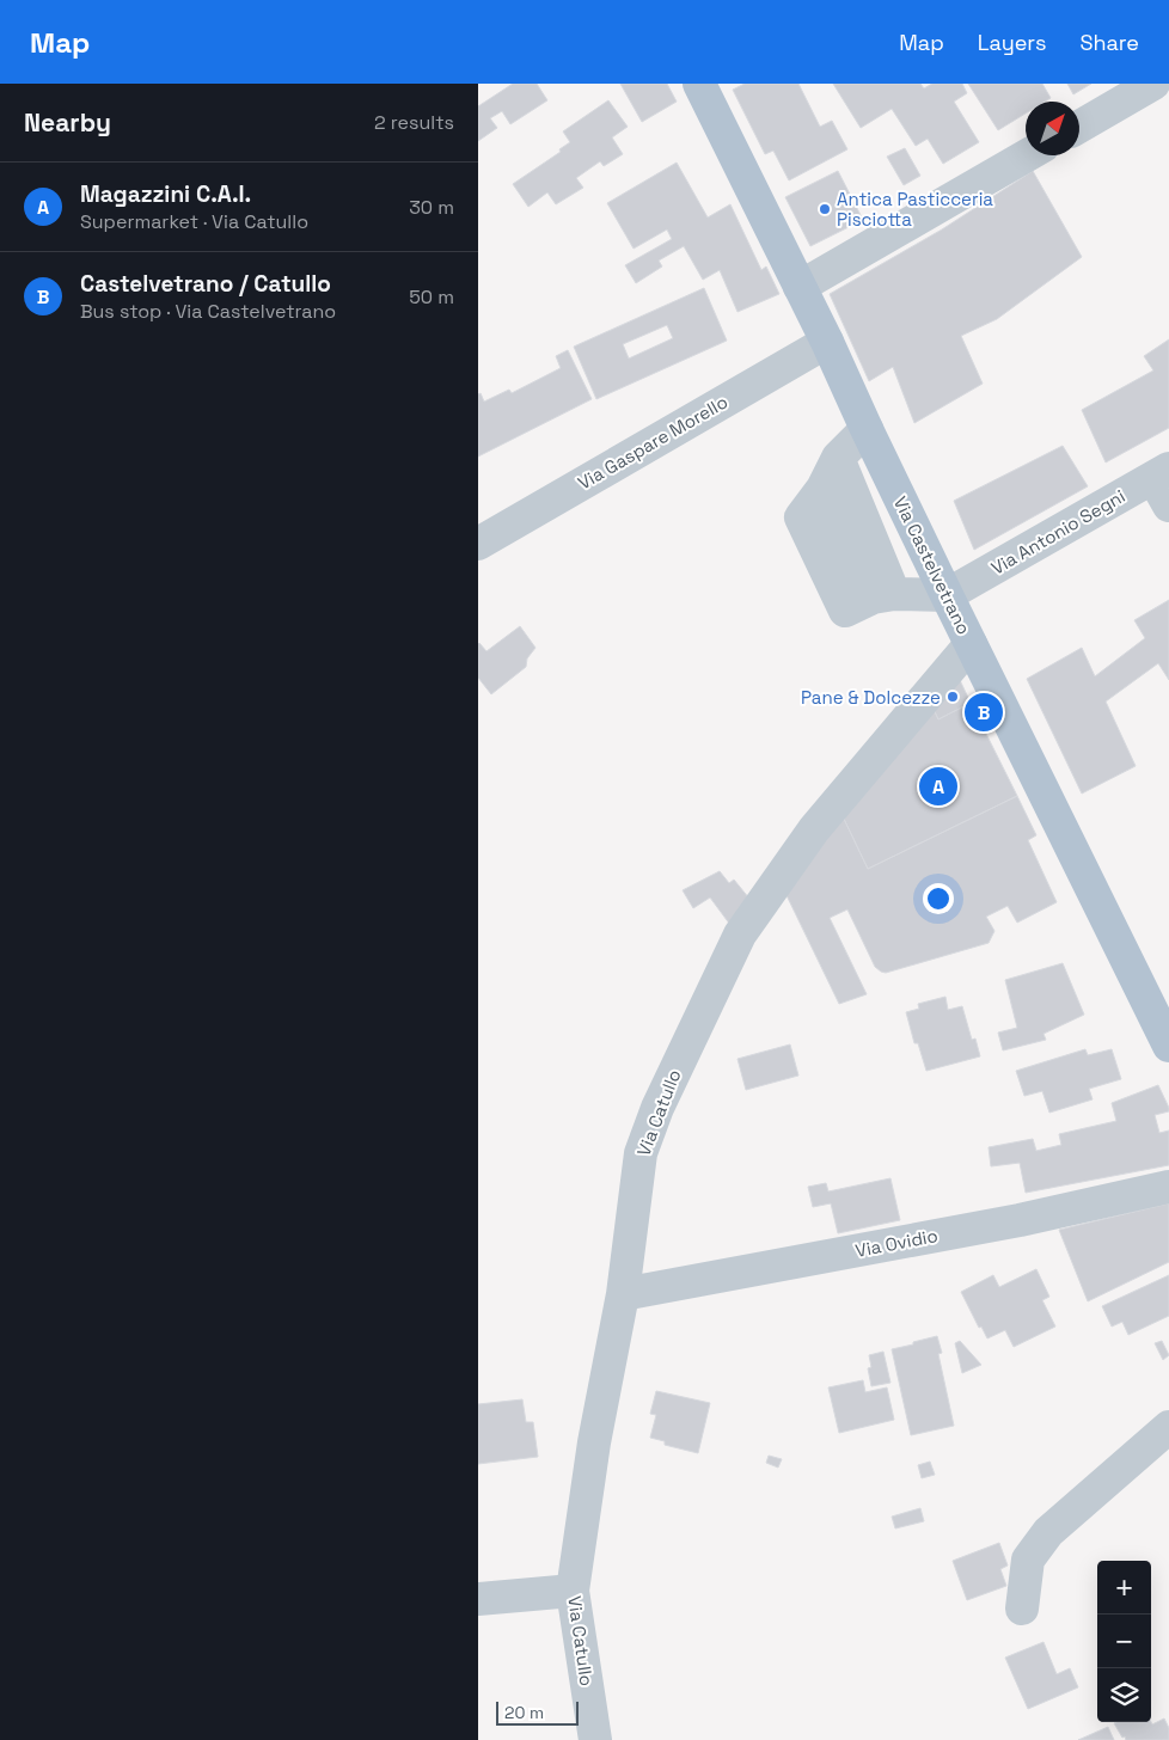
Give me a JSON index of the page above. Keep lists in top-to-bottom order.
{
  "streets": {
    "main road": ["Via Castelvetrano"],
    "street": [
      "Via Gaspare Morello",
      "Via Antonio Segni",
      "Via Catullo",
      "Via Ovidio"
    ]
  },
  "crossings": [
    ["Via Gaspare Morello", "Via Castelvetrano"],
    ["Via Antonio Segni", "Via Castelvetrano"],
    ["Via Castelvetrano", "Via Catullo"],
    ["Via Catullo", "Via Ovidio"]
  ],
  "places": ["Antica Pasticceria Pisciotta", "Pane & Dolcezze"],
  "scale_bar": "20 m",
  "north": "top right",
  "page": {
    "header": "Map",
    "nav": ["Map", "Layers", "Share"],
    "heading": ["Nearby", "2 results"],
    "list": [
      {
        "mark": "A",
        "name": "Magazzini C.A.I.",
        "note": "Supermarket · Via Catullo",
        "value": "30 m"
      },
      {
        "mark": "B",
        "name": "Castelvetrano / Catullo",
        "note": "Bus stop · Via Castelvetrano",
        "value": "50 m"
      }
    ],
    "pins": ["B", "A"],
    "map_buttons": ["+", "−"],
    "scale": "20 m"
  }
}
